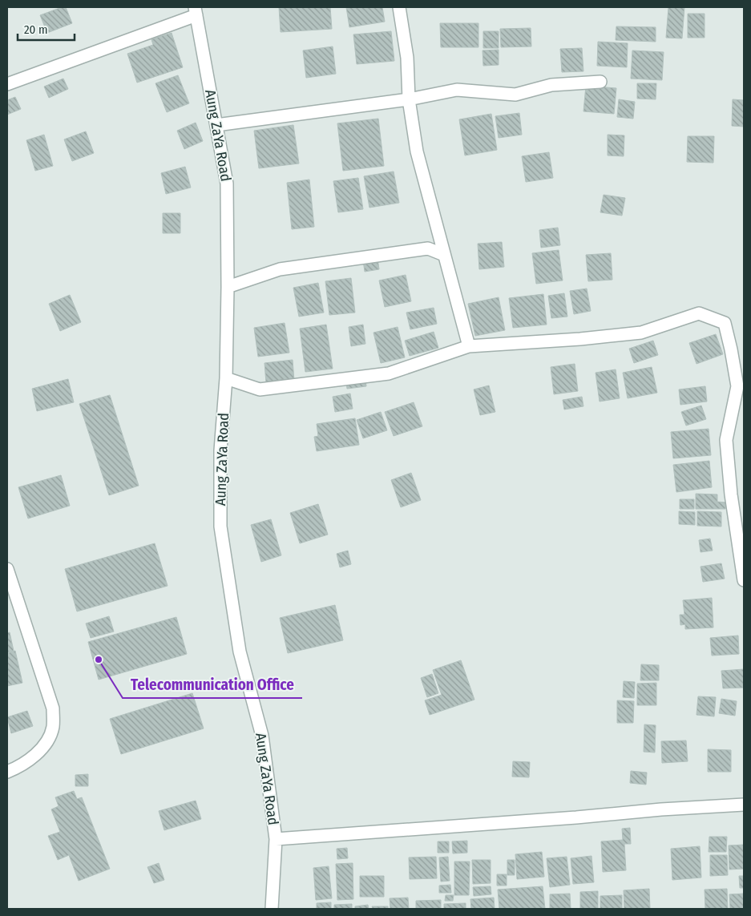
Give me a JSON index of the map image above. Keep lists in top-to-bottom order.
{
  "streets": {
    "street": ["Aung ZaYa Road"]
  },
  "places": ["Telecommunication Office"],
  "scale_bar": "20 m"
}
